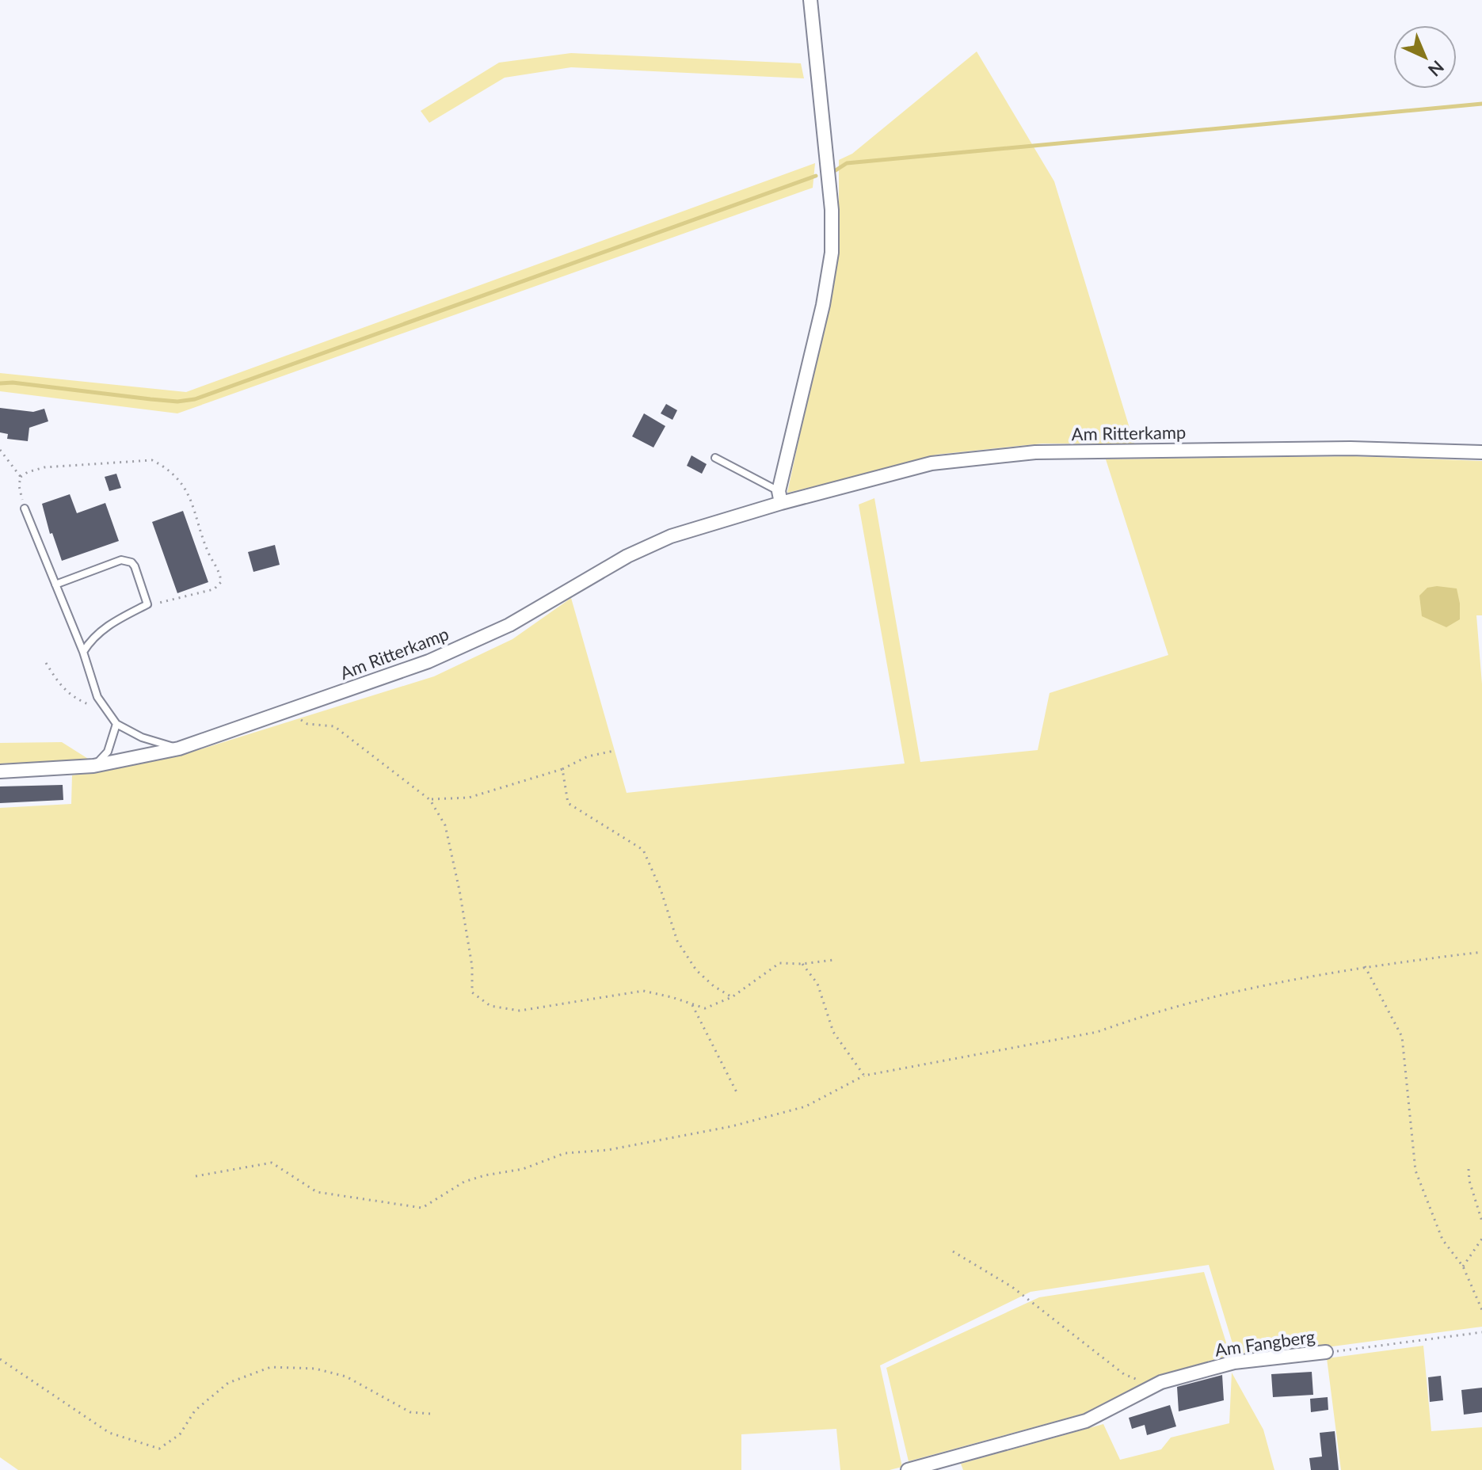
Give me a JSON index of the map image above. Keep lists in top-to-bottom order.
{
  "streets": {
    "street": ["Am Ritterkamp", "Am Fangberg"]
  },
  "north": "bottom right"
}
